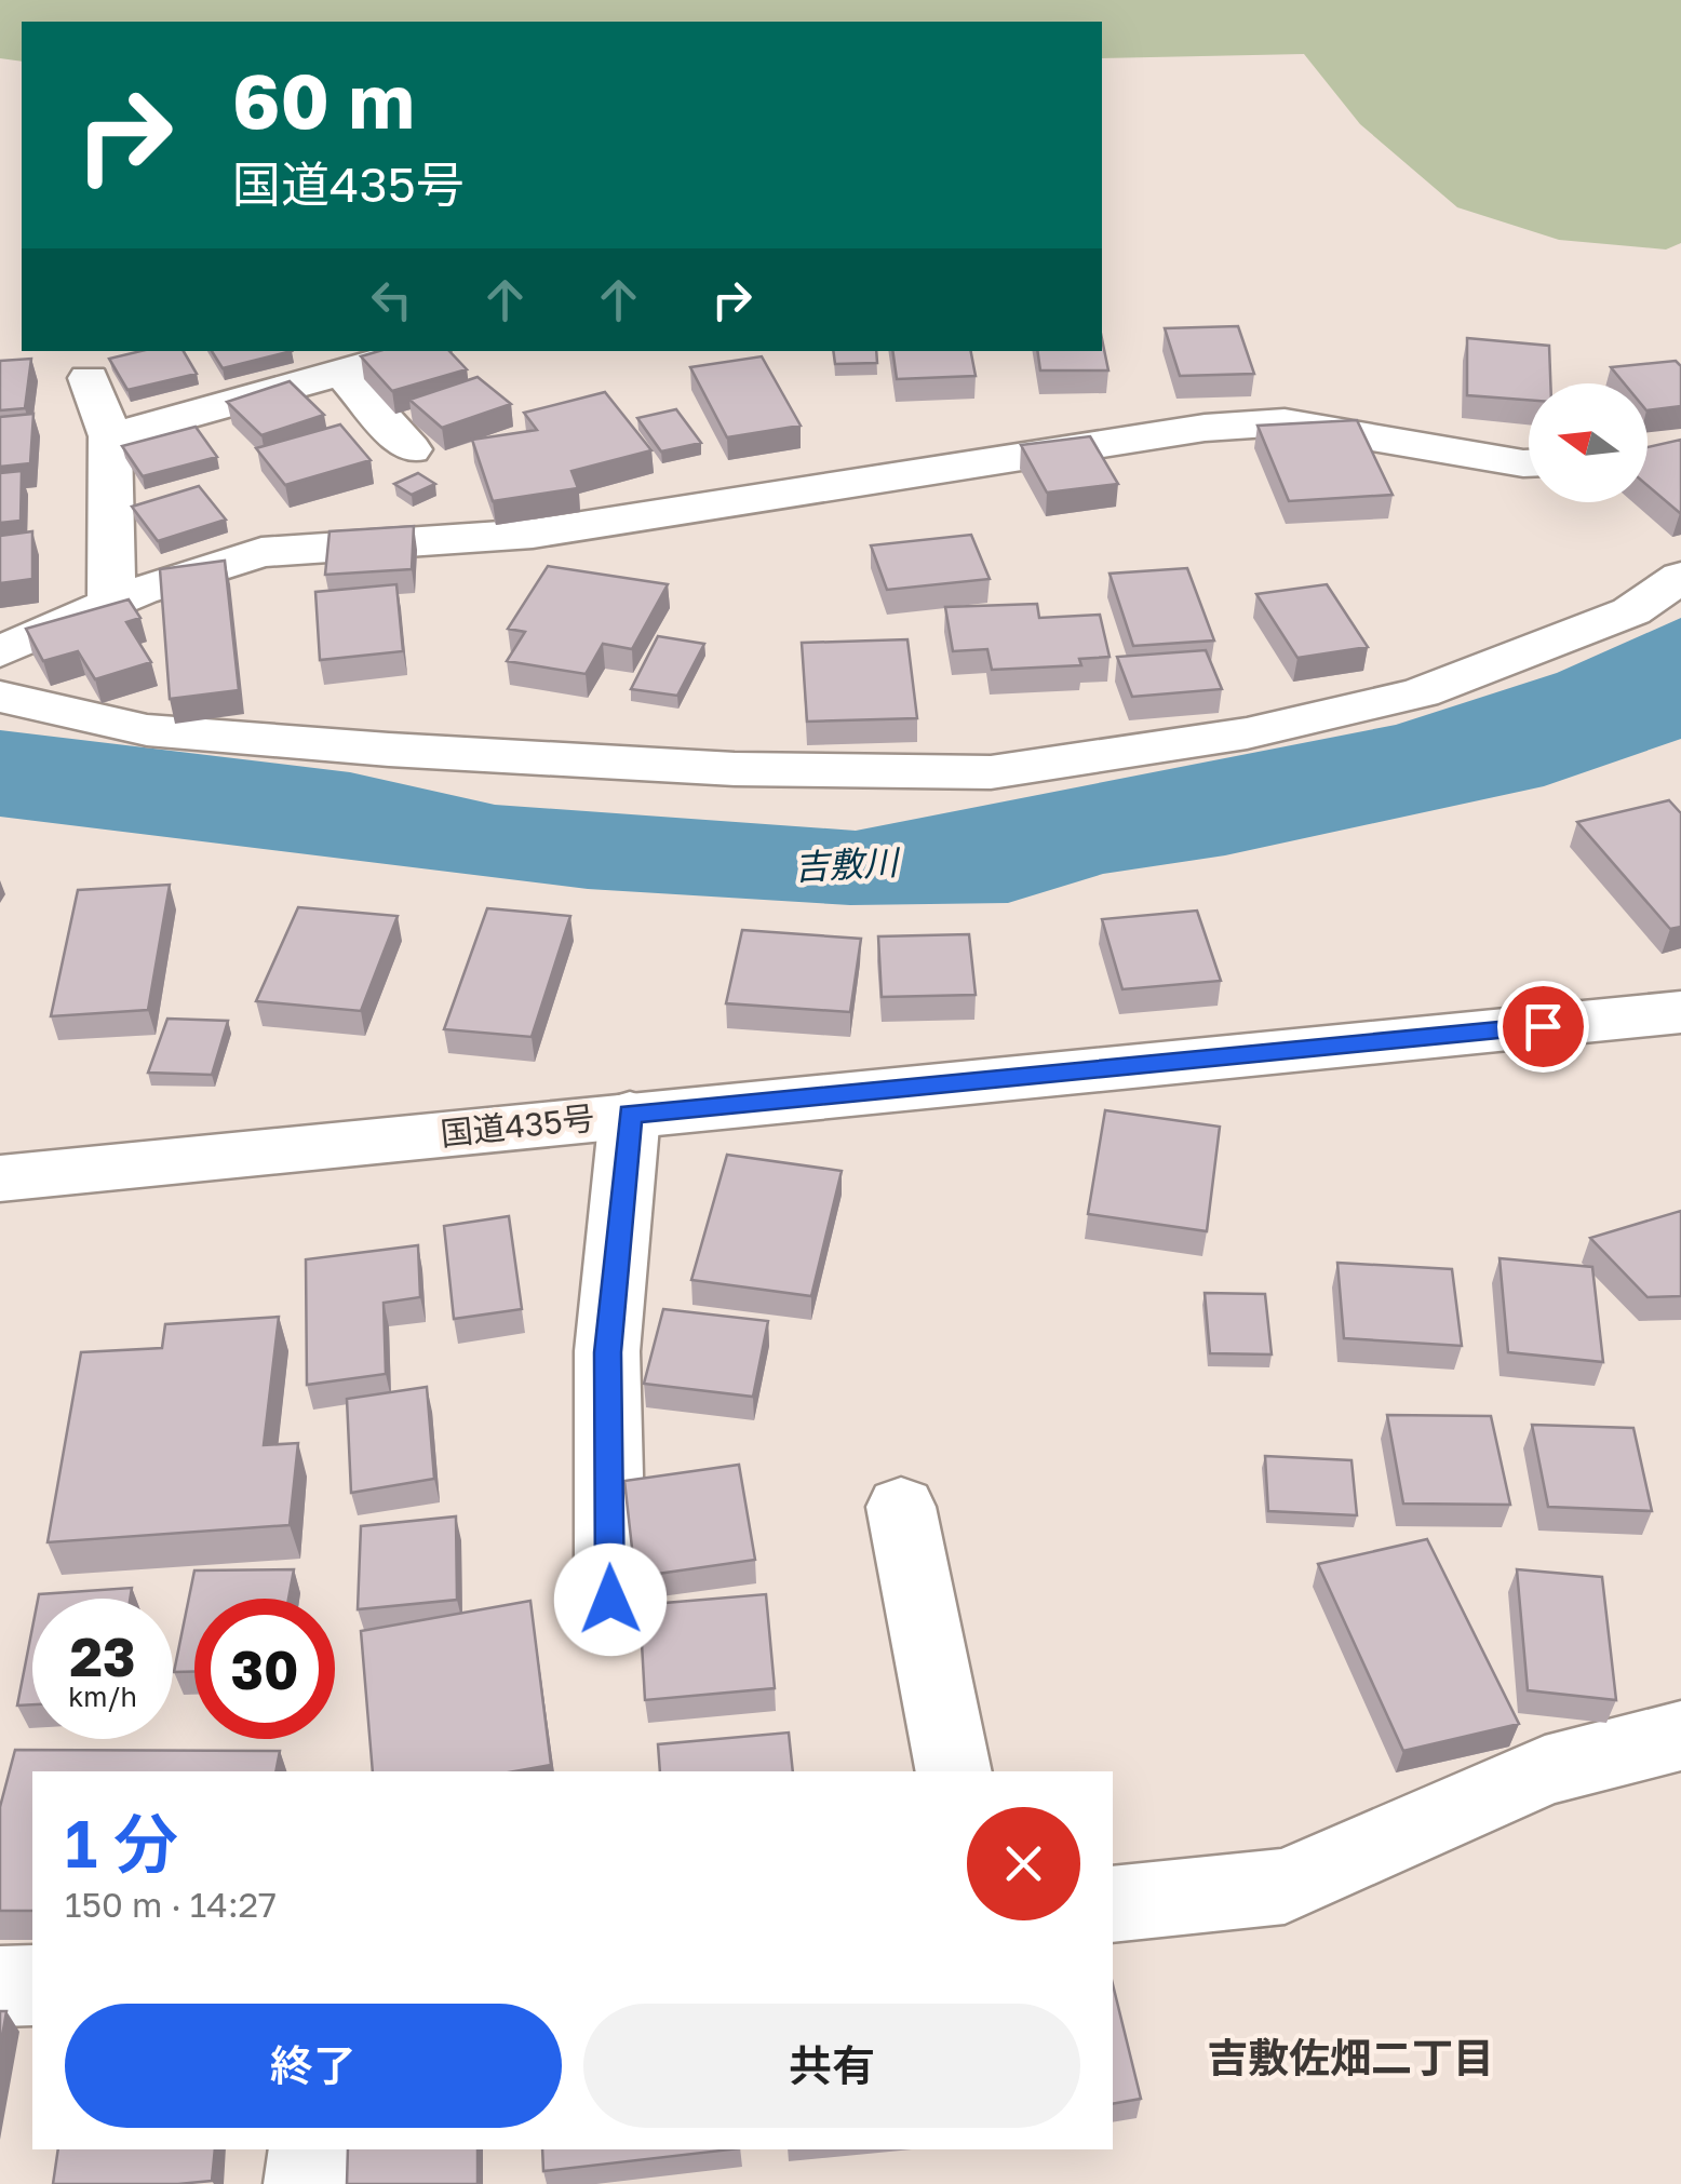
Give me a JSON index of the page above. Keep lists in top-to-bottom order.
{
  "streets": {
    "main road": ["国道435号"]
  },
  "districts": ["吉敷佐畑二丁目"],
  "water": ["吉敷川"],
  "north": "left",
  "page": {
    "turn": ["60 m", "国道435号"],
    "speed": "23 km/h",
    "limit": "30",
    "heading": ["1 分", "150 m · 14:27"],
    "buttons": ["終了", "共有"]
  }
}
